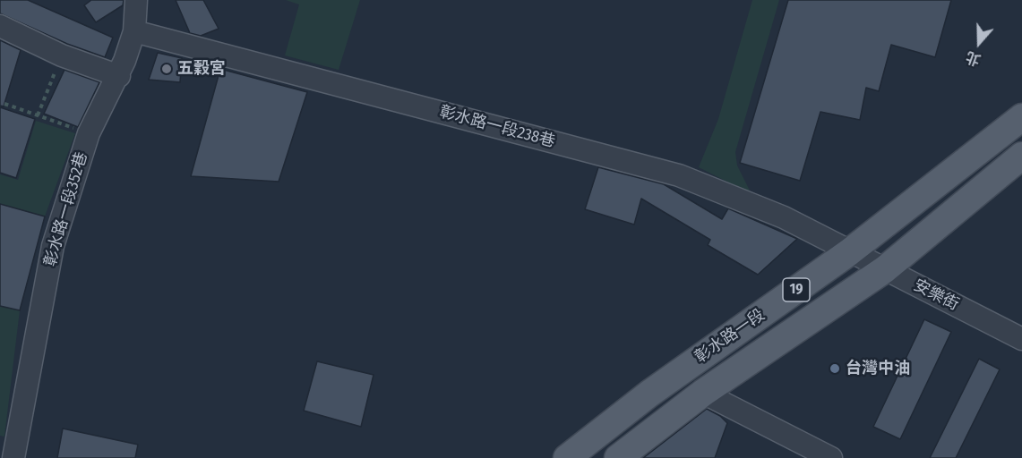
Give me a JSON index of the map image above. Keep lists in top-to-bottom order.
{
  "streets": {
    "main road": ["19", "彰水路一段"],
    "street": ["彰水路一段238巷", "彰水路一段352巷", "安樂街"]
  },
  "crossings": [
    ["彰水路一段238巷", "彰水路一段352巷"],
    ["彰水路一段238巷", "安樂街"],
    ["彰水路一段238巷", "彰水路一段"],
    ["安樂街", "彰水路一段"]
  ],
  "places": ["五穀宮", "台灣中油"],
  "north": "bottom"
}
